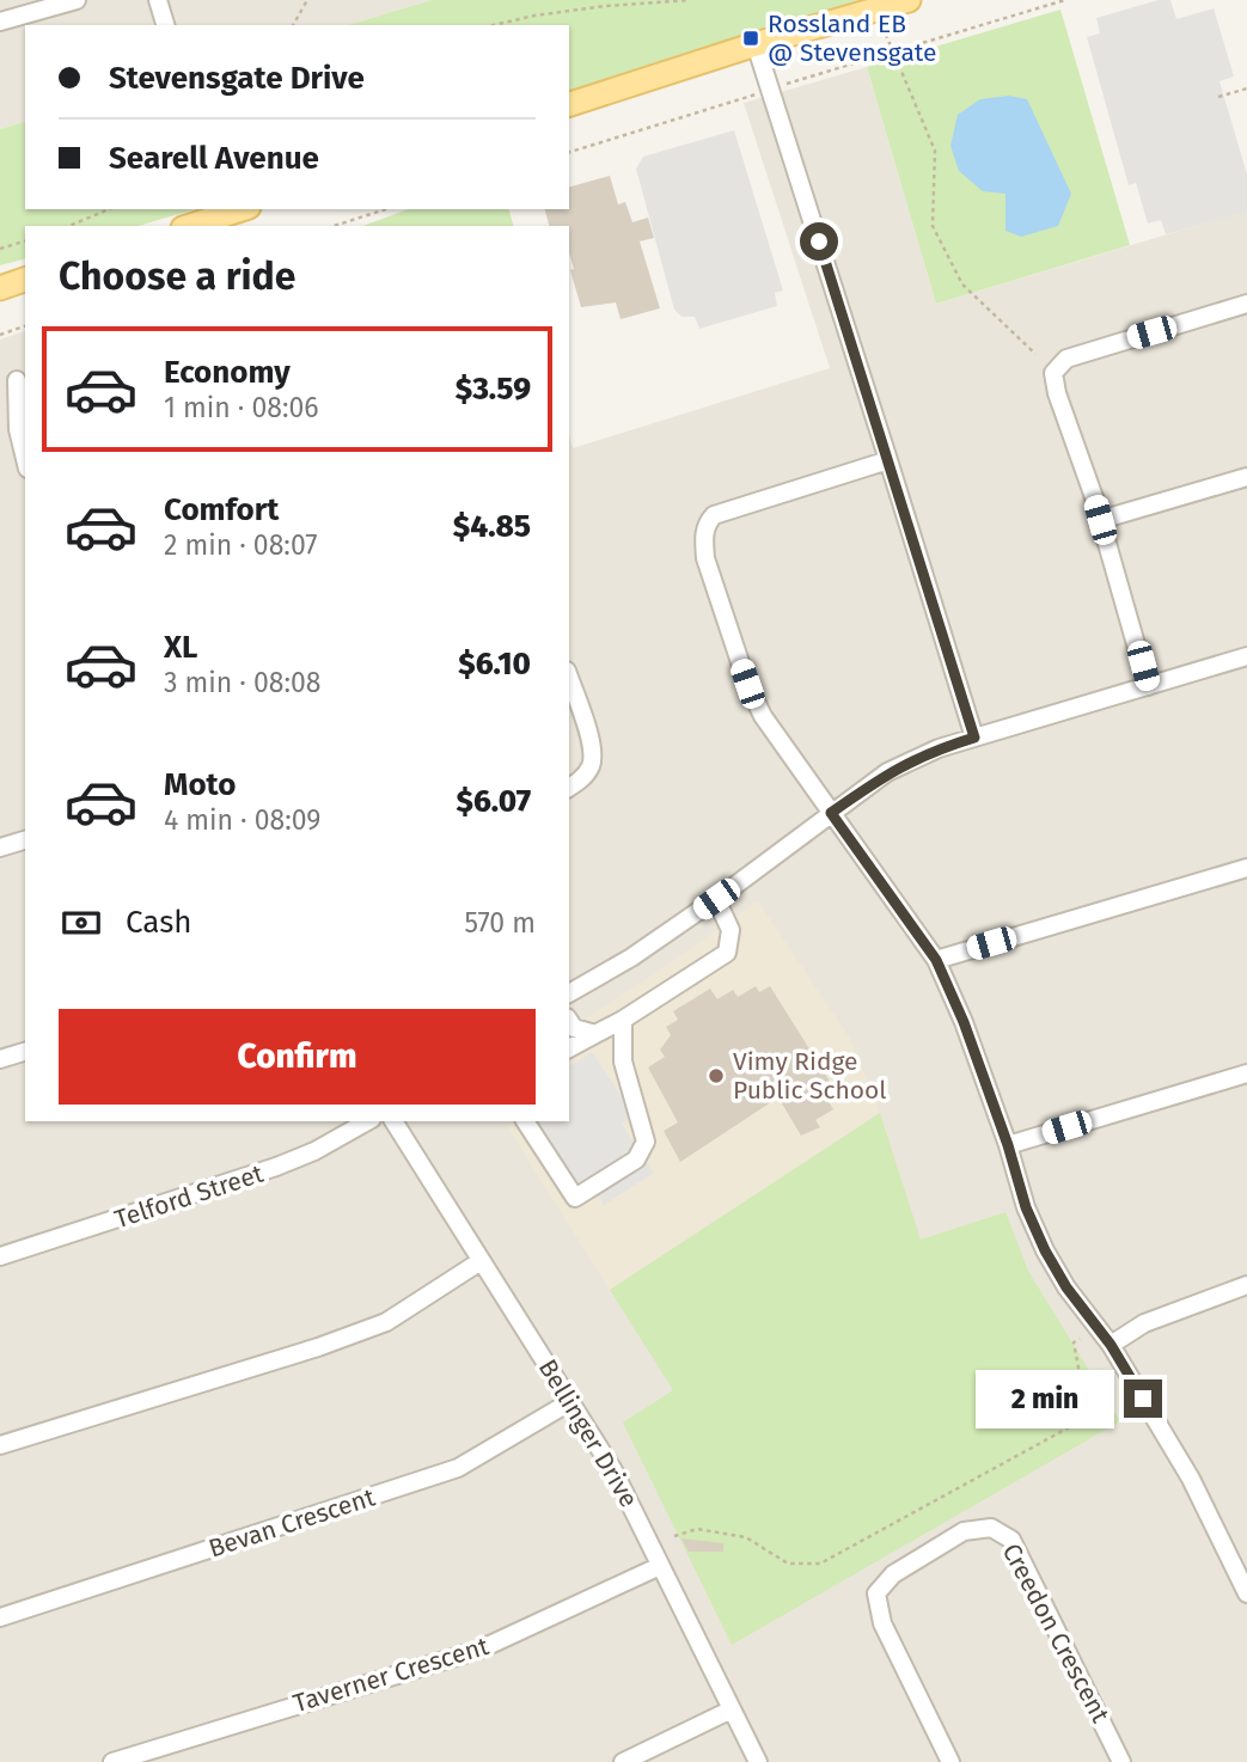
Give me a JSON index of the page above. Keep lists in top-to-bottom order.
{
  "streets": {
    "street": [
      "Telford Street",
      "Bellinger Drive",
      "Bevan Crescent",
      "Creedon Crescent",
      "Taverner Crescent"
    ]
  },
  "crossings": [
    ["Bellinger Drive", "Bevan Crescent"],
    ["Bellinger Drive", "Taverner Crescent"]
  ],
  "places": {
    "transit": ["Rossland EB @ Stevensgate"],
    "other": ["Vimy Ridge Public School"]
  },
  "page": {
    "banner": ["Stevensgate Drive", "Searell Avenue"],
    "heading": "Choose a ride",
    "list": [
      {
        "name": "Economy",
        "note": "1 min · 08:06",
        "value": "$3.59"
      },
      {
        "name": "Comfort",
        "note": "2 min · 08:07",
        "value": "$4.85"
      },
      {
        "name": "XL",
        "note": "3 min · 08:08",
        "value": "$6.10"
      },
      {
        "name": "Moto",
        "note": "4 min · 08:09",
        "value": "$6.07"
      }
    ],
    "pay": ["Cash", "570 m"],
    "buttons": "Confirm",
    "bubble": "2 min"
  }
}
